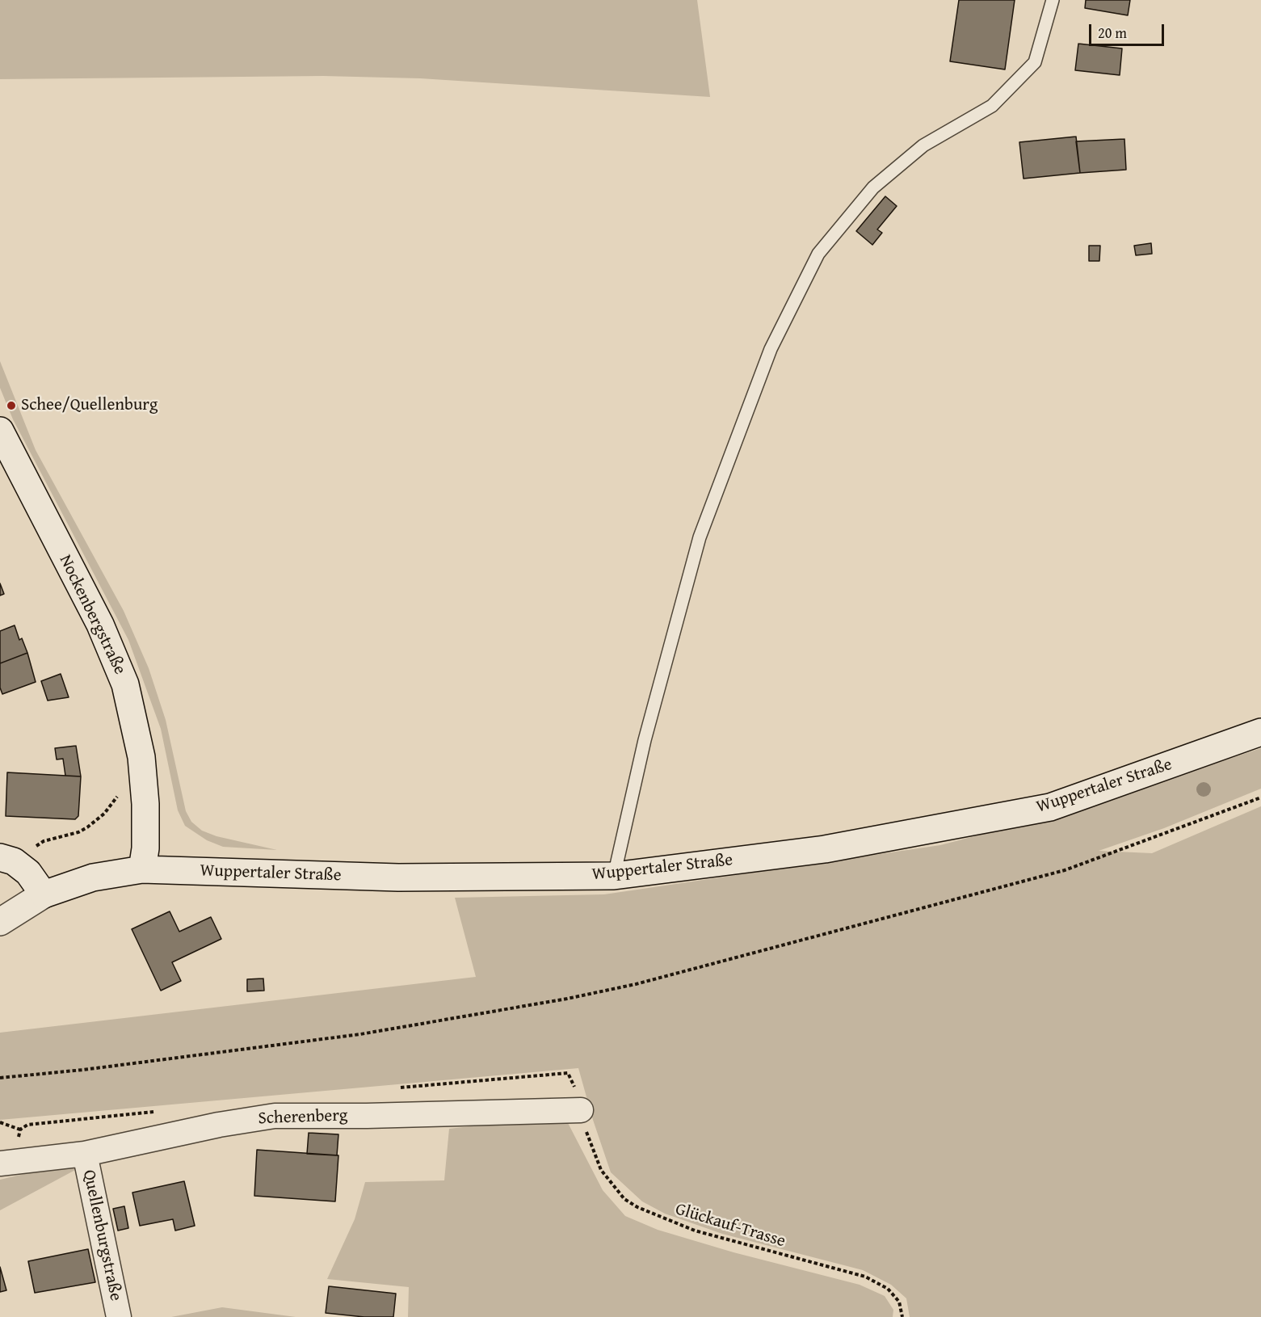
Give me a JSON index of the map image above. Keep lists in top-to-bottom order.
{
  "streets": {
    "main road": ["Nockenbergstraße", "Wuppertaler Straße"],
    "street": ["Scherenberg", "Quellenburgstraße"],
    "path": ["Glückauf-Trasse"]
  },
  "crossings": [
    ["Nockenbergstraße", "Wuppertaler Straße"],
    ["Scherenberg", "Glückauf-Trasse"],
    ["Scherenberg", "Quellenburgstraße"]
  ],
  "places": ["Schee/Quellenburg"],
  "scale_bar": "20 m"
}
